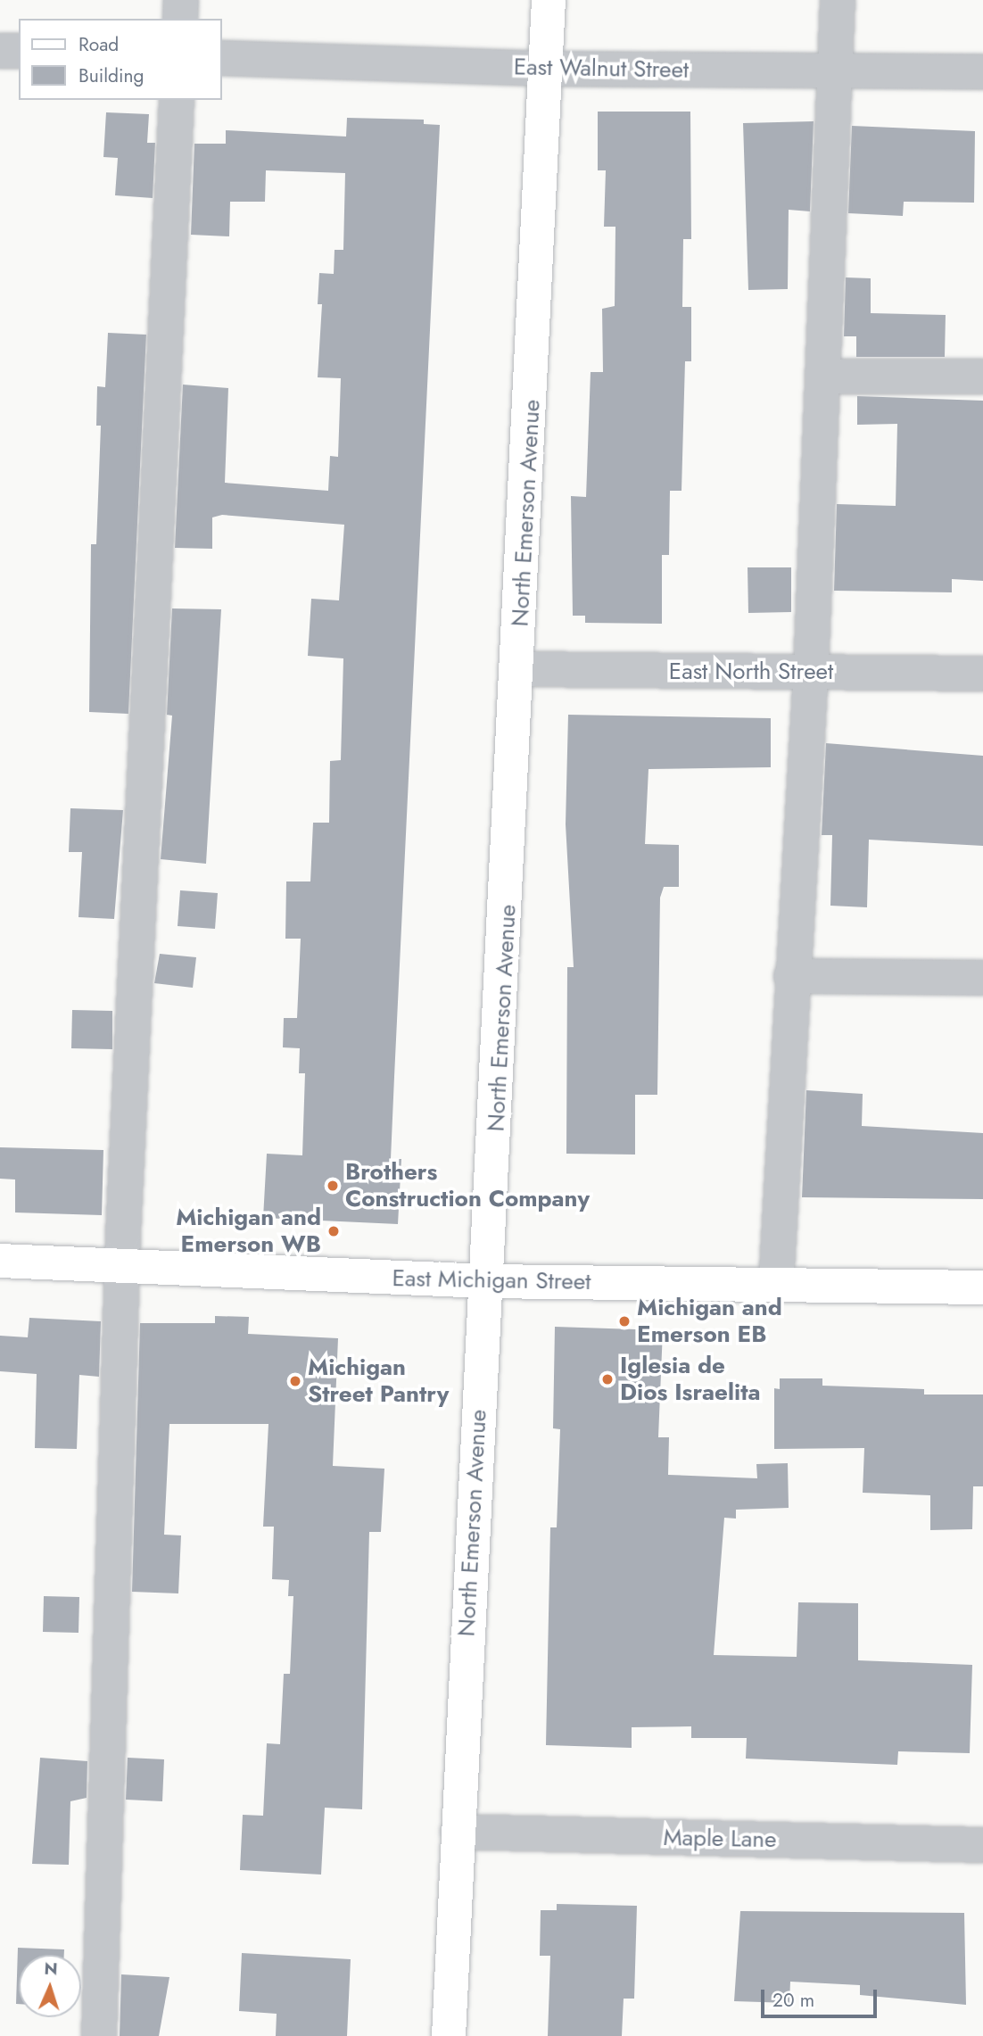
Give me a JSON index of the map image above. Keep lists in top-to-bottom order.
{
  "streets": {
    "main road": ["North Emerson Avenue", "East Michigan Street"],
    "street": ["East Walnut Street", "East North Street", "Maple Lane"]
  },
  "crossings": [
    ["East Walnut Street", "North Emerson Avenue"],
    ["North Emerson Avenue", "East North Street"],
    ["North Emerson Avenue", "East Michigan Street"],
    ["North Emerson Avenue", "Maple Lane"]
  ],
  "places": [
    "Brothers Construction Company",
    "Michigan and Emerson WB",
    "Michigan and Emerson EB",
    "Iglesia de Dios Israelita",
    "Michigan Street Pantry"
  ],
  "legend": ["Road", "Building"],
  "scale_bar": "20 m",
  "north": "top"
}
